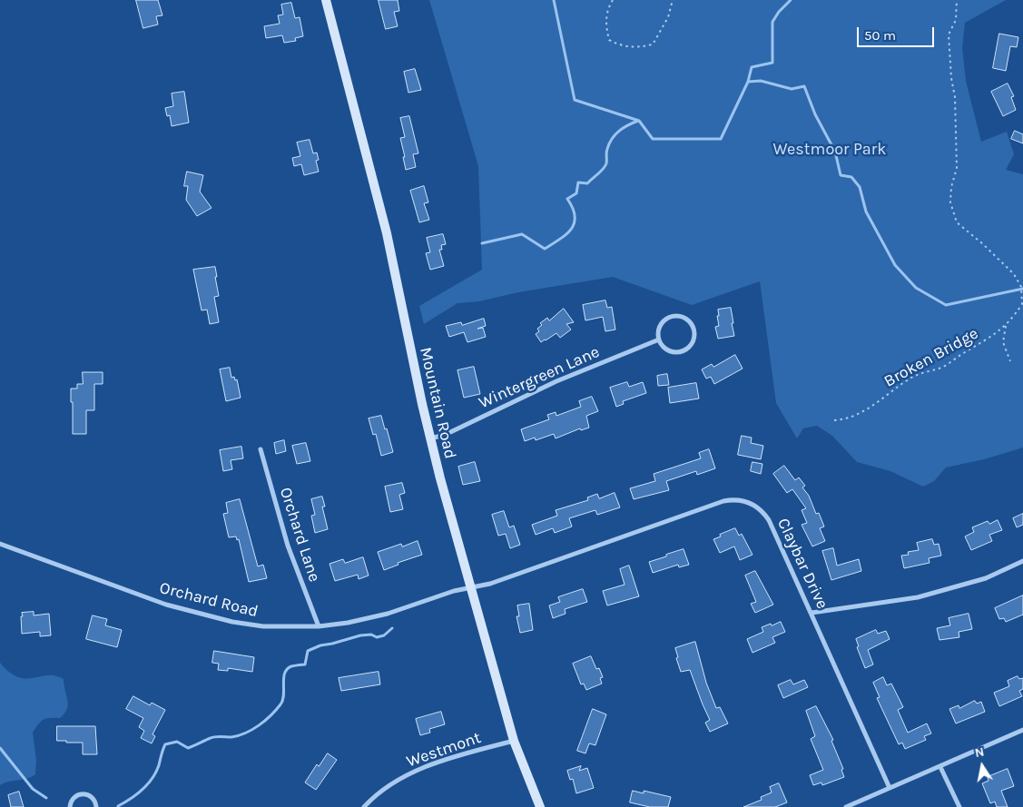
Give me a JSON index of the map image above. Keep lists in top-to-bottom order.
{
  "streets": {
    "main road": ["Mountain Road"],
    "street": [
      "Wintergreen Lane",
      "Orchard Lane",
      "Claybar Drive",
      "Orchard Road",
      "Westmont"
    ],
    "path": ["Broken Bridge"]
  },
  "crossings": [
    ["Wintergreen Lane", "Mountain Road"],
    ["Mountain Road", "Claybar Drive"],
    ["Mountain Road", "Orchard Road"],
    ["Mountain Road", "Westmont"],
    ["Orchard Lane", "Orchard Road"],
    ["Claybar Drive", "Orchard Road"]
  ],
  "parks": ["Westmoor Park"],
  "scale_bar": "50 m",
  "north": "top"
}
